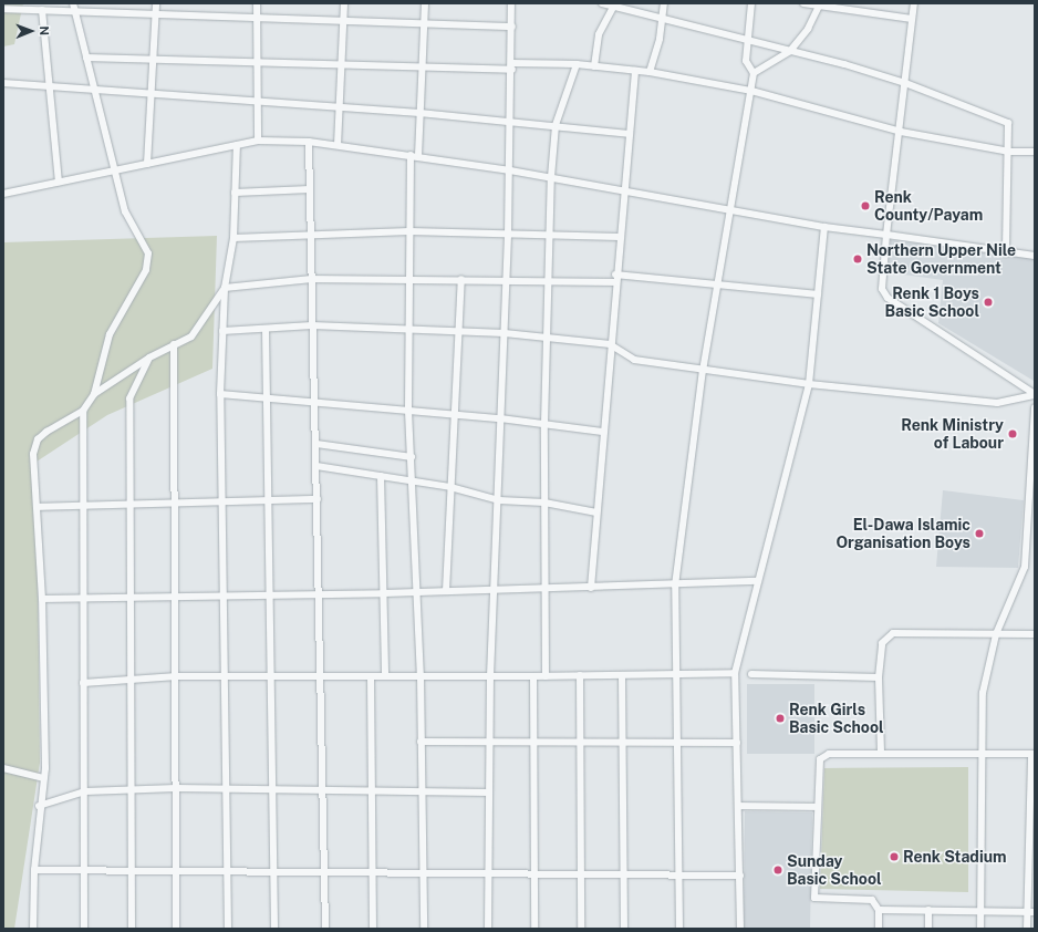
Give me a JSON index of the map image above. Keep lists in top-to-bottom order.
{
  "places": [
    "Renk County/Payam",
    "Northern Upper Nile State Government",
    "Renk 1 Boys Basic School",
    "Renk Ministry of Labour",
    "El-Dawa Islamic Organisation Boys",
    "Renk Girls Basic School",
    "Renk Stadium",
    "Sunday Basic School"
  ],
  "north": "right"
}
